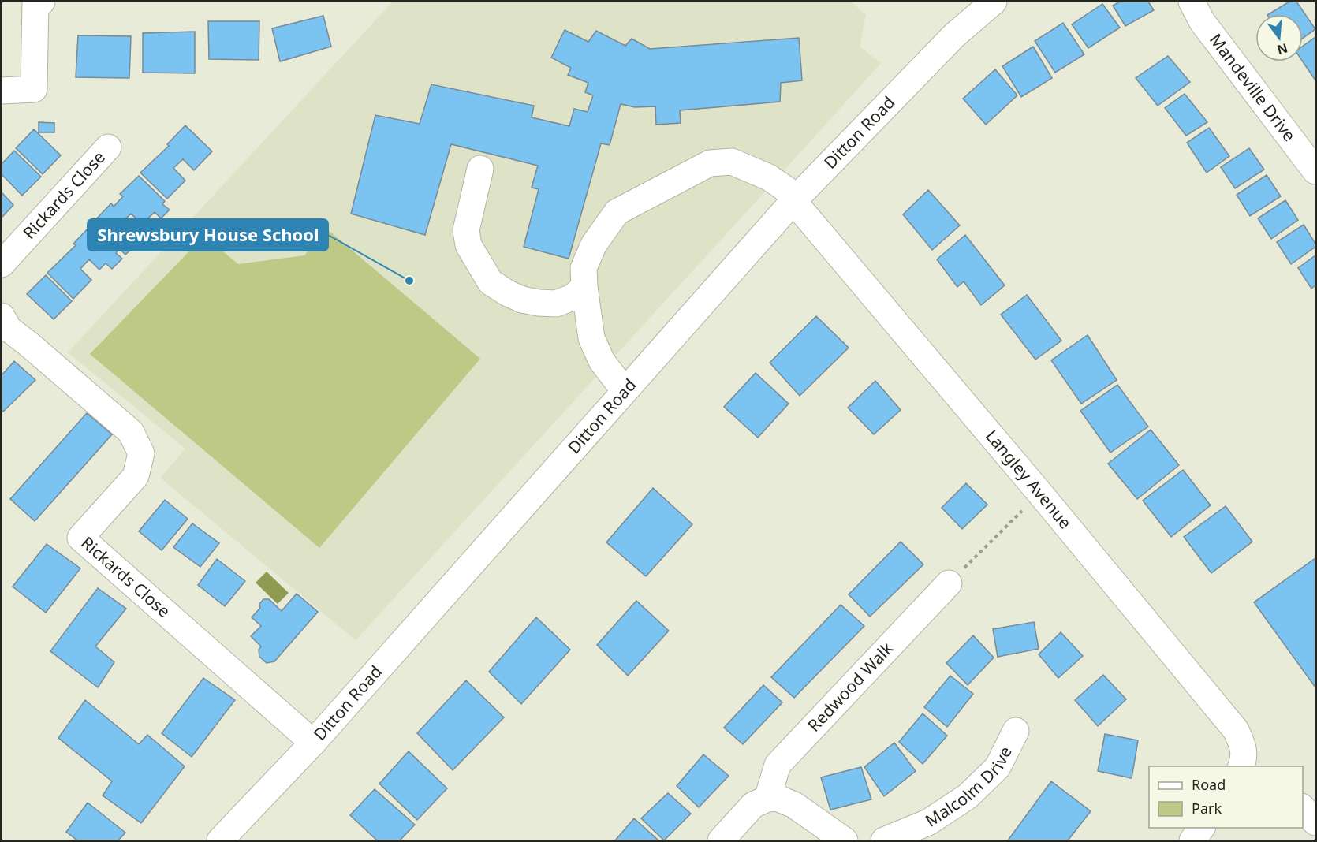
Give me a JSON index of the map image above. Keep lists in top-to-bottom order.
{
  "streets": {
    "street": [
      "Mandeville Drive",
      "Ditton Road",
      "Rickards Close",
      "Langley Avenue",
      "Redwood Walk",
      "Malcolm Drive"
    ]
  },
  "crossings": [
    ["Ditton Road", "Rickards Close"],
    ["Ditton Road", "Langley Avenue"]
  ],
  "places": ["Shrewsbury House School"],
  "legend": ["Road", "Park"],
  "north": "bottom"
}
